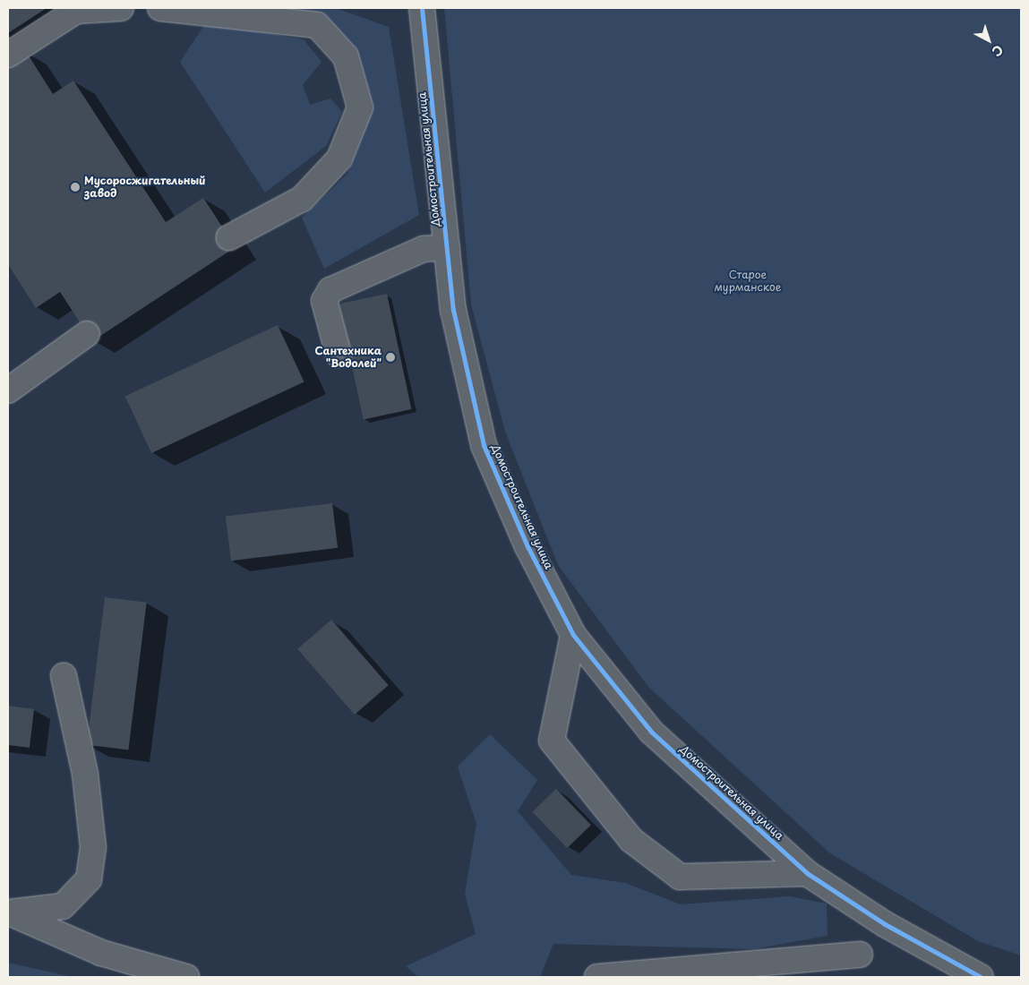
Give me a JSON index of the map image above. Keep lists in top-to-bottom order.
{
  "streets": {
    "street": ["Домостроительная улица"]
  },
  "parks": ["Старое мурманское"],
  "places": ["Мусоросжигательный завод", "Сантехника \"Водолей\""],
  "north": "bottom right"
}
